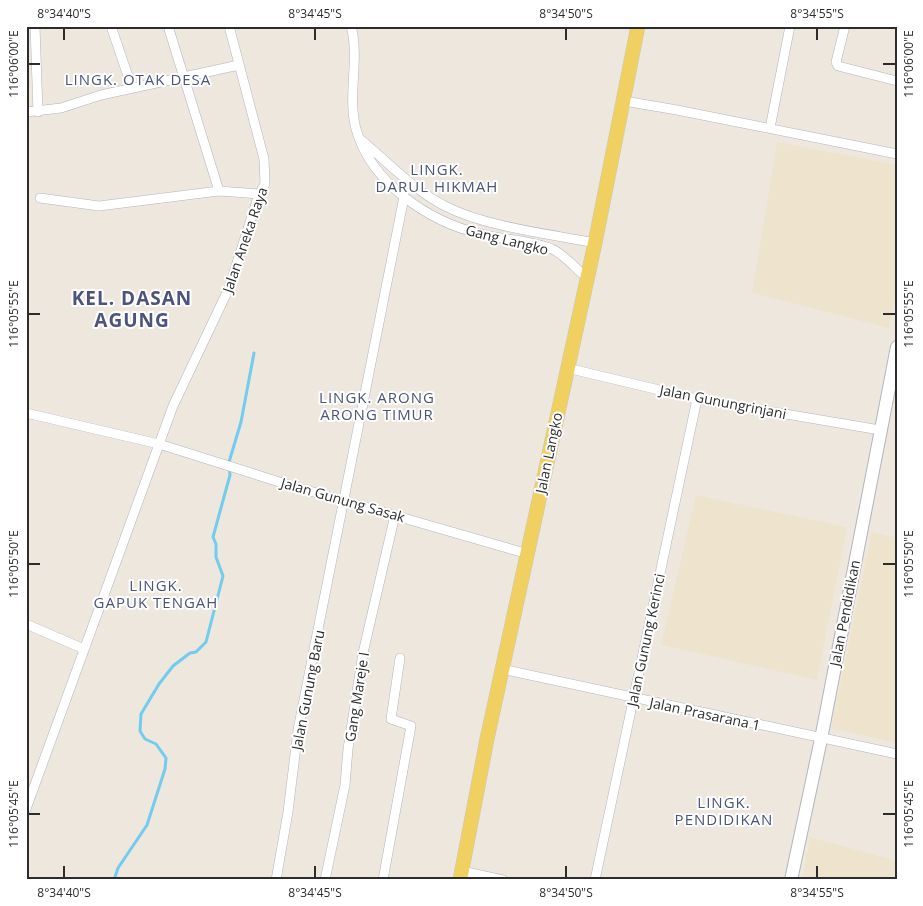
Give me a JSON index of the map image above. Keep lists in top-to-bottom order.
{
  "streets": {
    "main road": ["Jalan Langko", "Jalan Pendidikan"],
    "street": [
      "Jalan Aneka Raya",
      "Gang Langko",
      "Jalan Gunungrinjani",
      "Jalan Gunung Sasak",
      "Jalan Gunung Kerinci",
      "Jalan Gunung Baru",
      "Gang Mareje I",
      "Jalan Prasarana 1"
    ]
  },
  "crossings": [
    ["Jalan Aneka Raya", "Jalan Gunung Sasak"],
    ["Gang Langko", "Jalan Langko"],
    ["Gang Langko", "Jalan Gunung Baru"],
    ["Jalan Gunungrinjani", "Jalan Langko"],
    ["Jalan Gunungrinjani", "Jalan Pendidikan"],
    ["Jalan Gunungrinjani", "Jalan Gunung Kerinci"],
    ["Jalan Langko", "Jalan Gunung Sasak"],
    ["Jalan Langko", "Jalan Prasarana 1"],
    ["Jalan Gunung Sasak", "Jalan Gunung Baru"],
    ["Jalan Gunung Sasak", "Gang Mareje I"],
    ["Jalan Pendidikan", "Jalan Prasarana 1"],
    ["Jalan Gunung Kerinci", "Jalan Prasarana 1"]
  ],
  "districts": [
    "LINGK. OTAK DESA",
    "LINGK. DARUL HIKMAH",
    "KEL. DASAN AGUNG",
    "LINGK. ARONG ARONG TIMUR",
    "LINGK. GAPUK TENGAH",
    "LINGK. PENDIDIKAN"
  ],
  "coordinates": [
    "8°34'40\"S",
    "8°34'45\"S",
    "8°34'50\"S",
    "8°34'55\"S",
    "116°06'00\"E",
    "116°05'55\"E",
    "116°05'50\"E",
    "116°05'45\"E"
  ]
}
